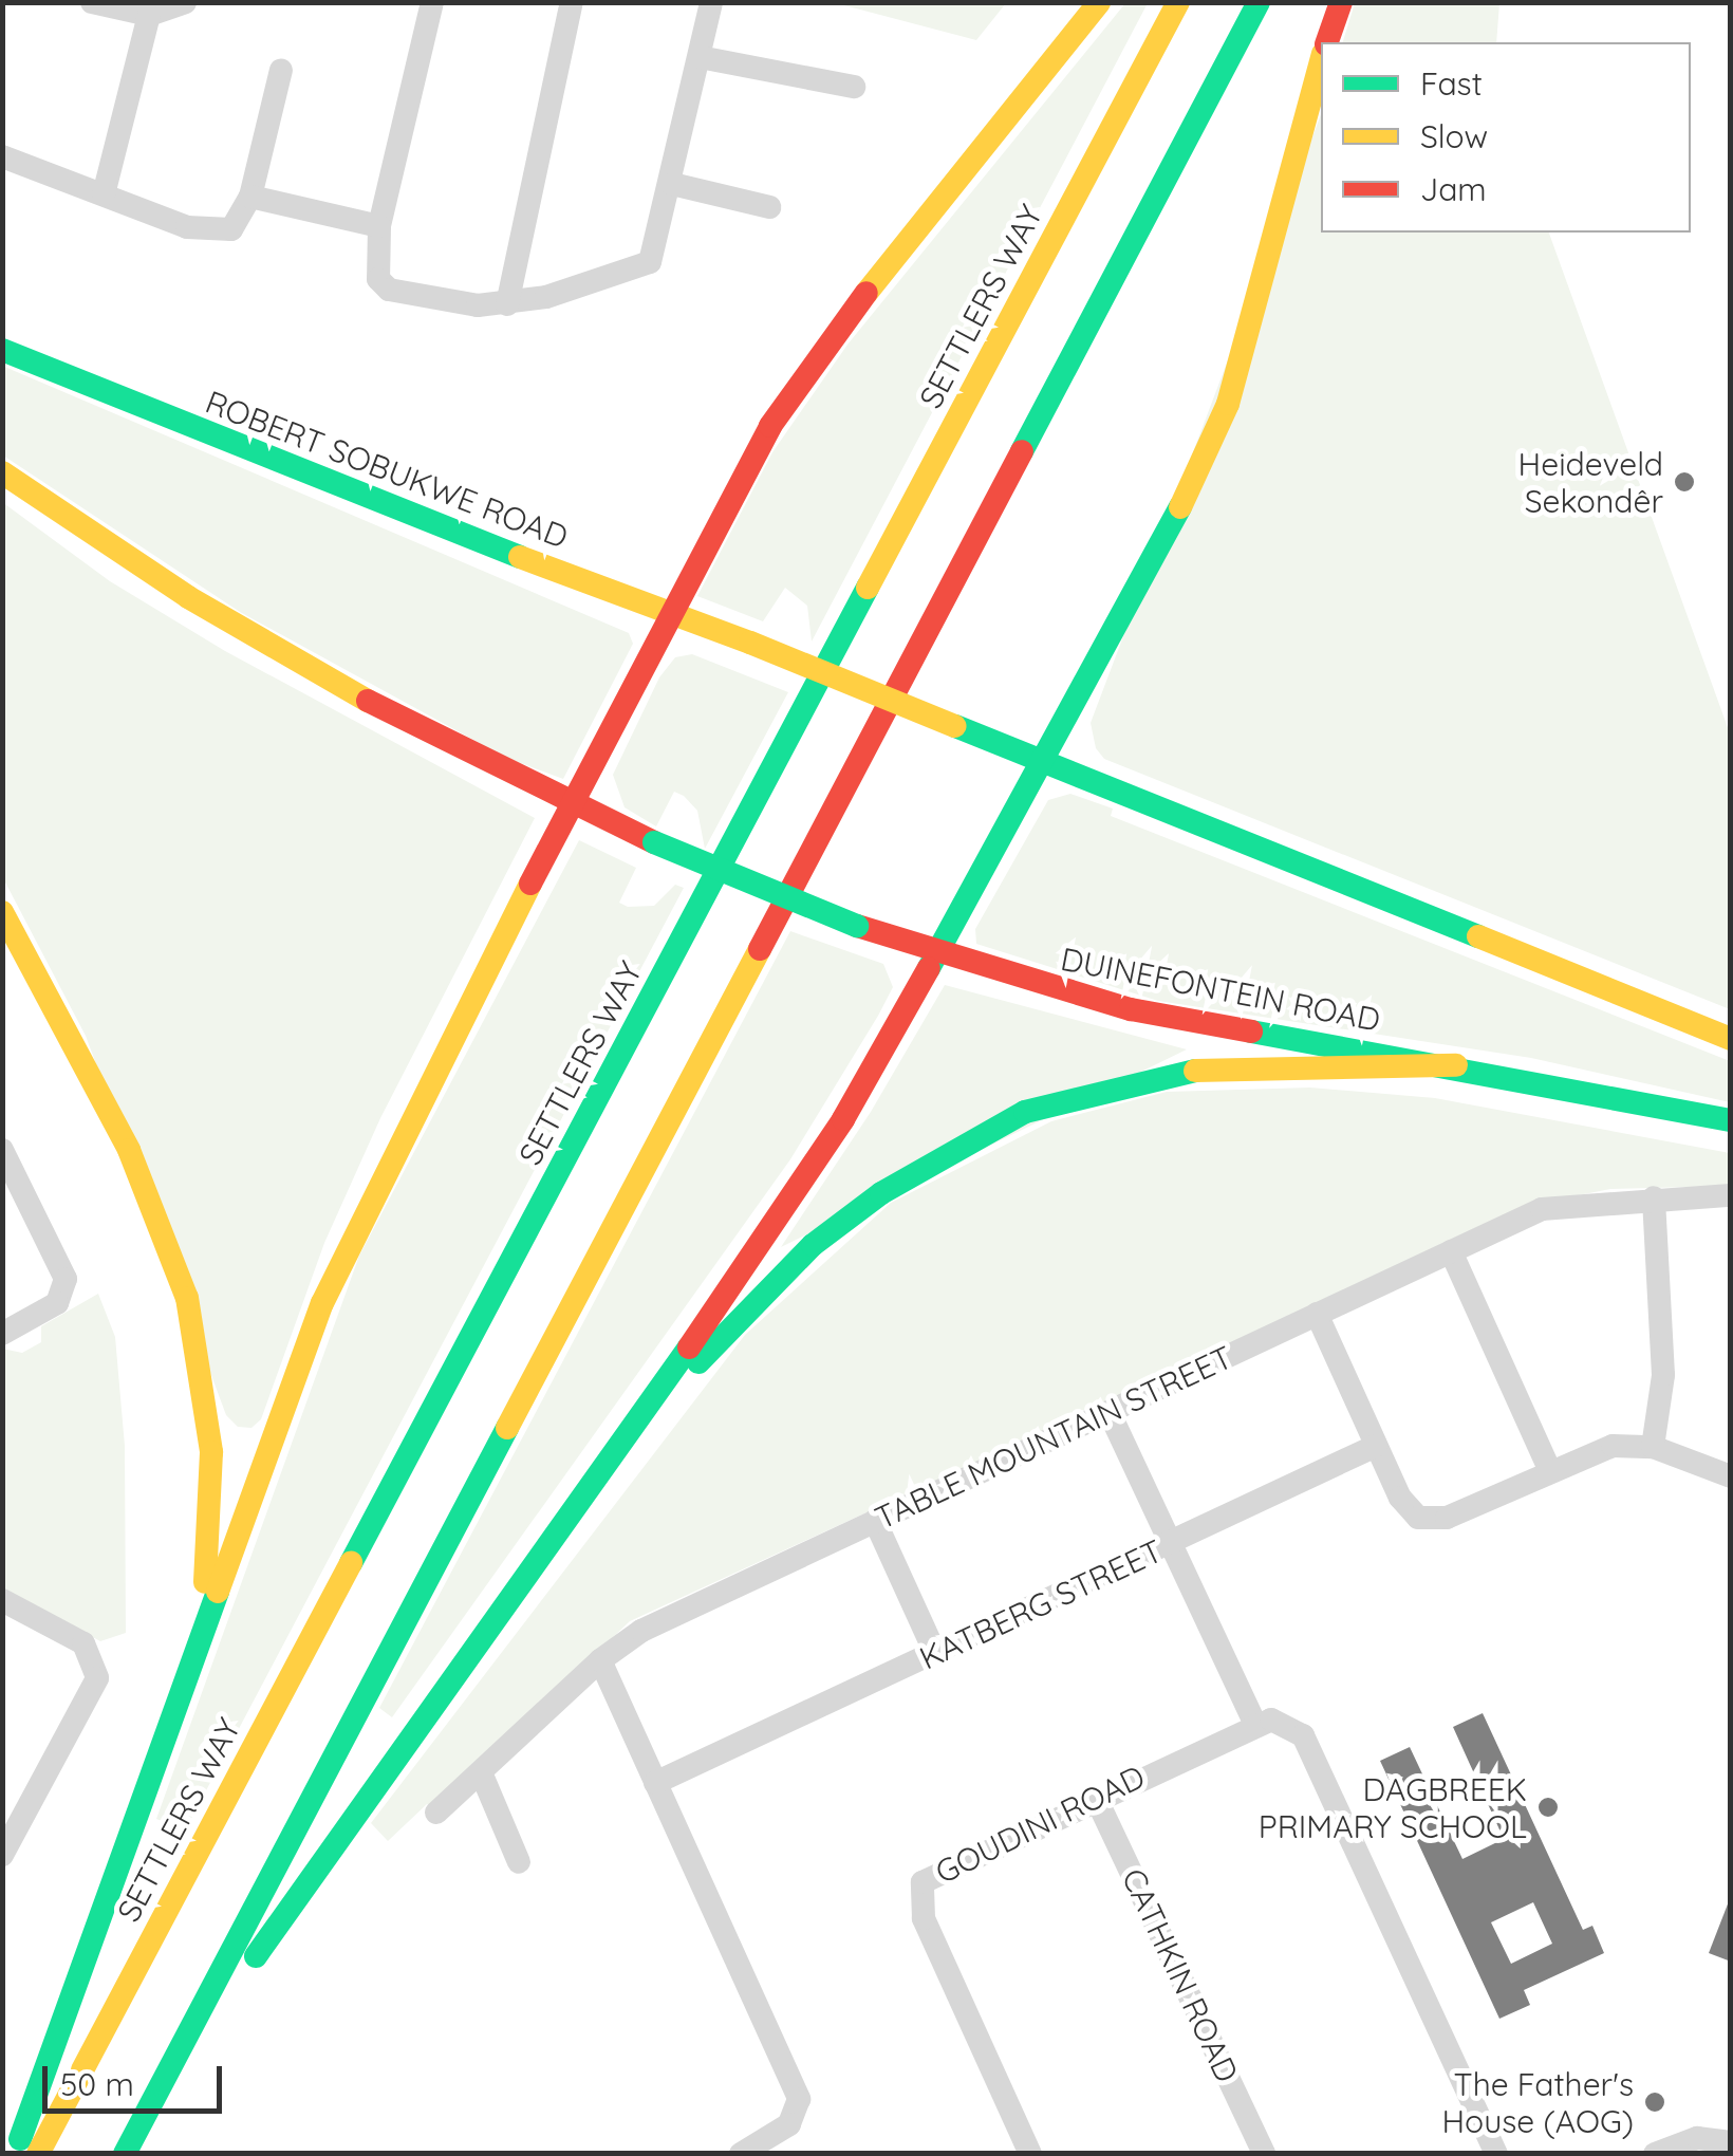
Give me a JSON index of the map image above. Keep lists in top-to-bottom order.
{
  "streets": {
    "main road": ["SETTLERS WAY", "ROBERT SOBUKWE ROAD", "DUINEFONTEIN ROAD"],
    "street": [
      "TABLE MOUNTAIN STREET",
      "KATBERG STREET",
      "GOUDINI ROAD",
      "CATHKIN ROAD"
    ]
  },
  "crossings": [
    ["KATBERG STREET", "GOUDINI ROAD"],
    ["GOUDINI ROAD", "CATHKIN ROAD"]
  ],
  "places": ["Heideveld Sekondêr", "DAGBREEK PRIMARY SCHOOL", "The Father's House (AOG)"],
  "legend": ["Fast", "Slow", "Jam"],
  "scale_bar": "50 m"
}
